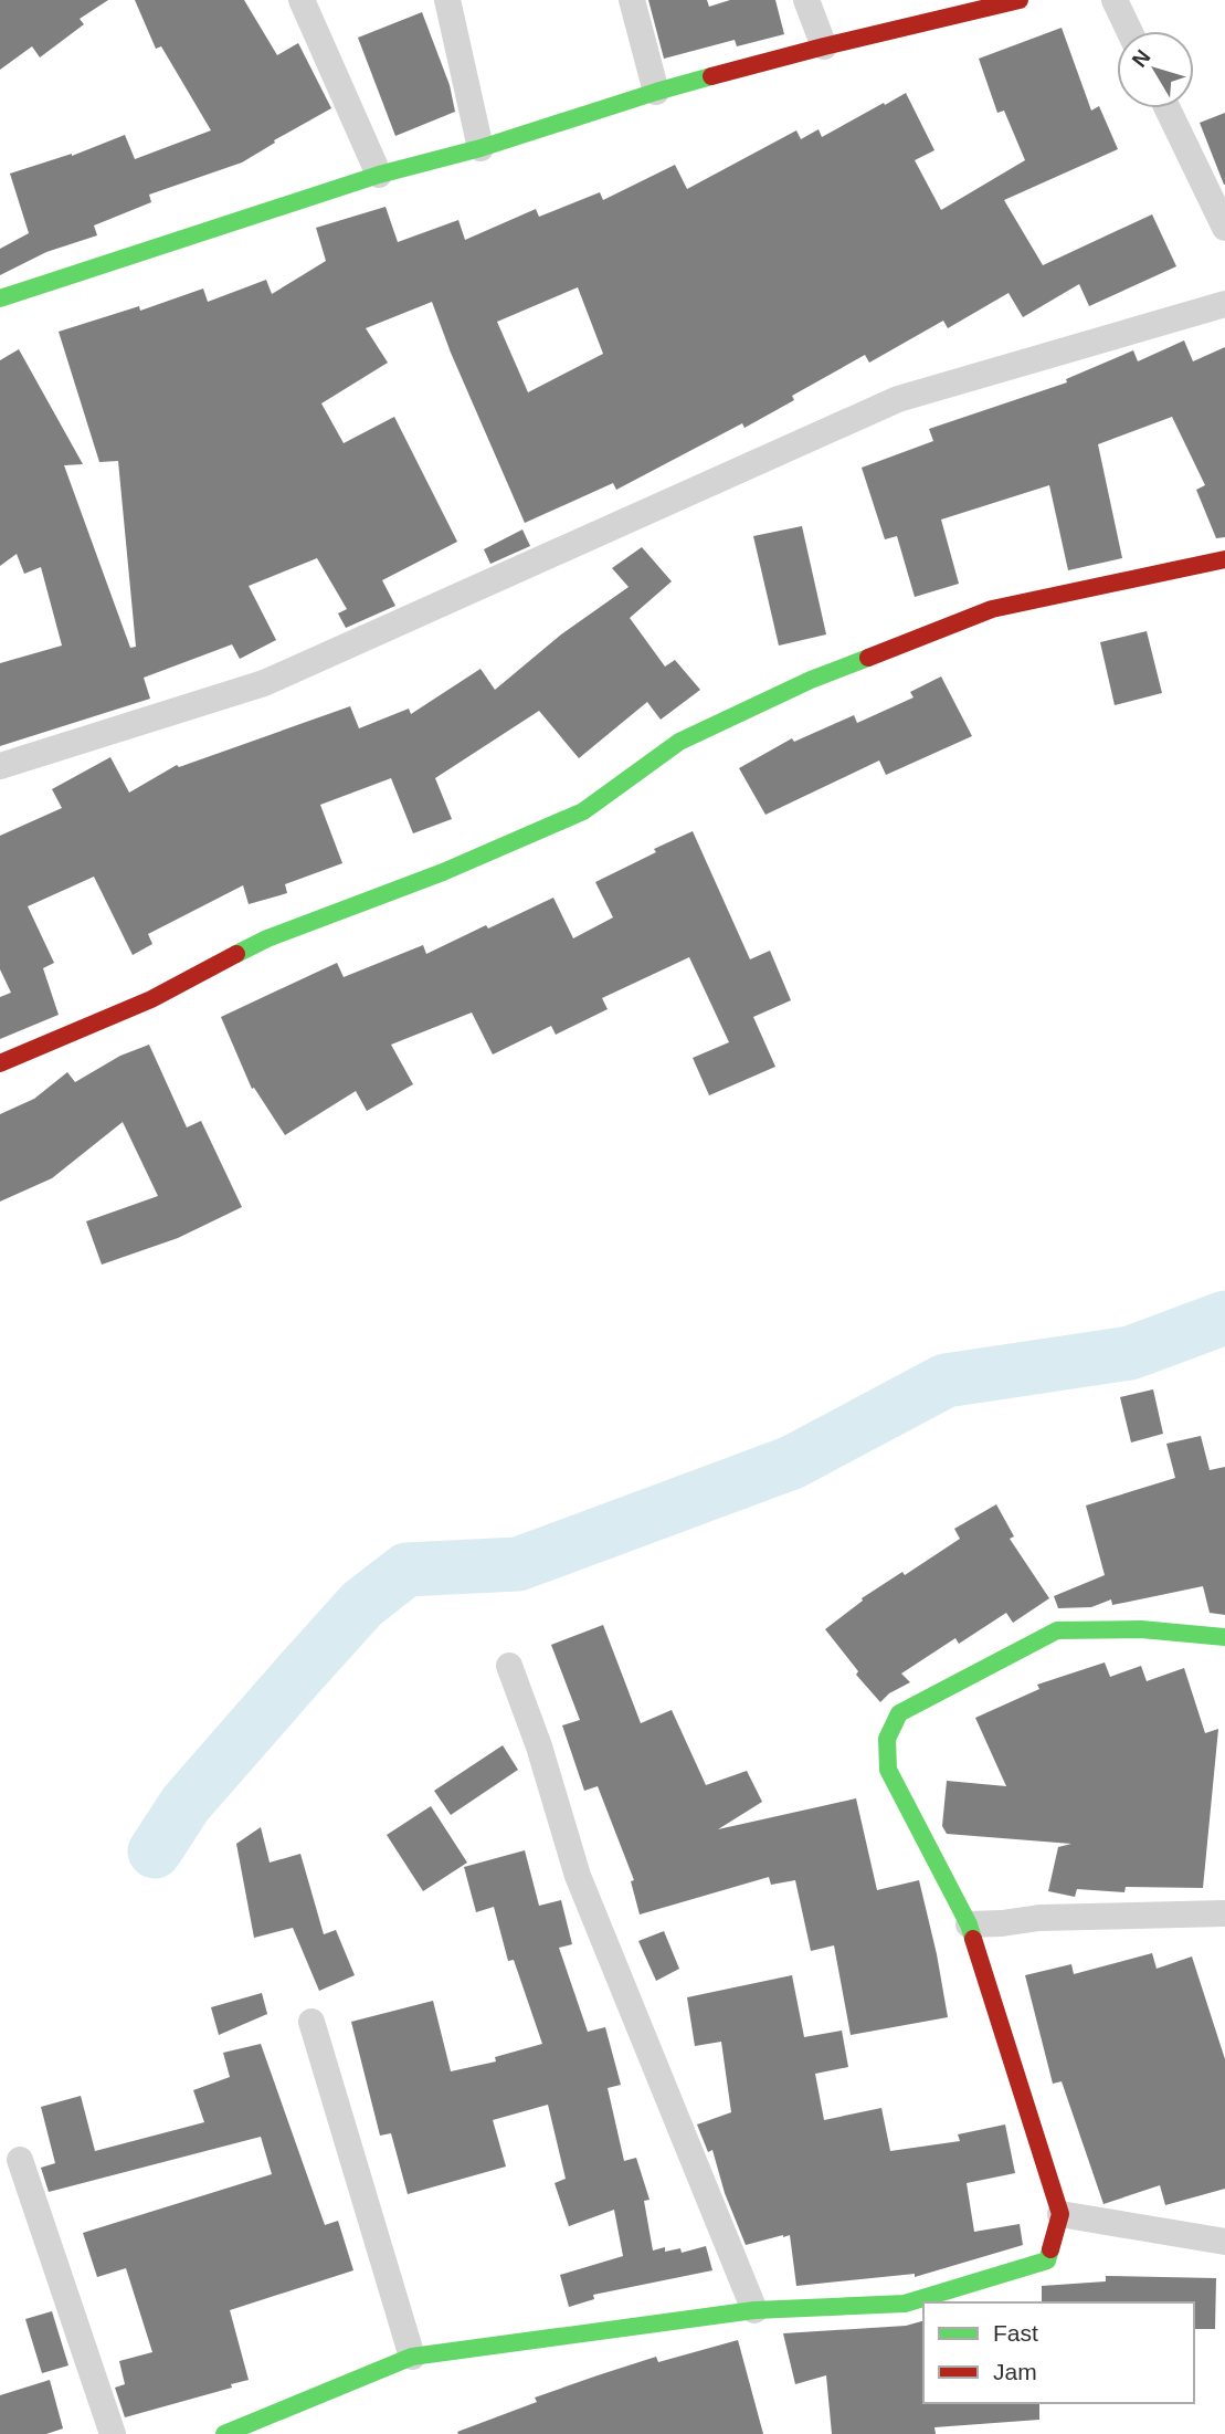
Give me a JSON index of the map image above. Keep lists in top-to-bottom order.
{
  "legend": ["Fast", "Jam"],
  "north": "top left"
}
